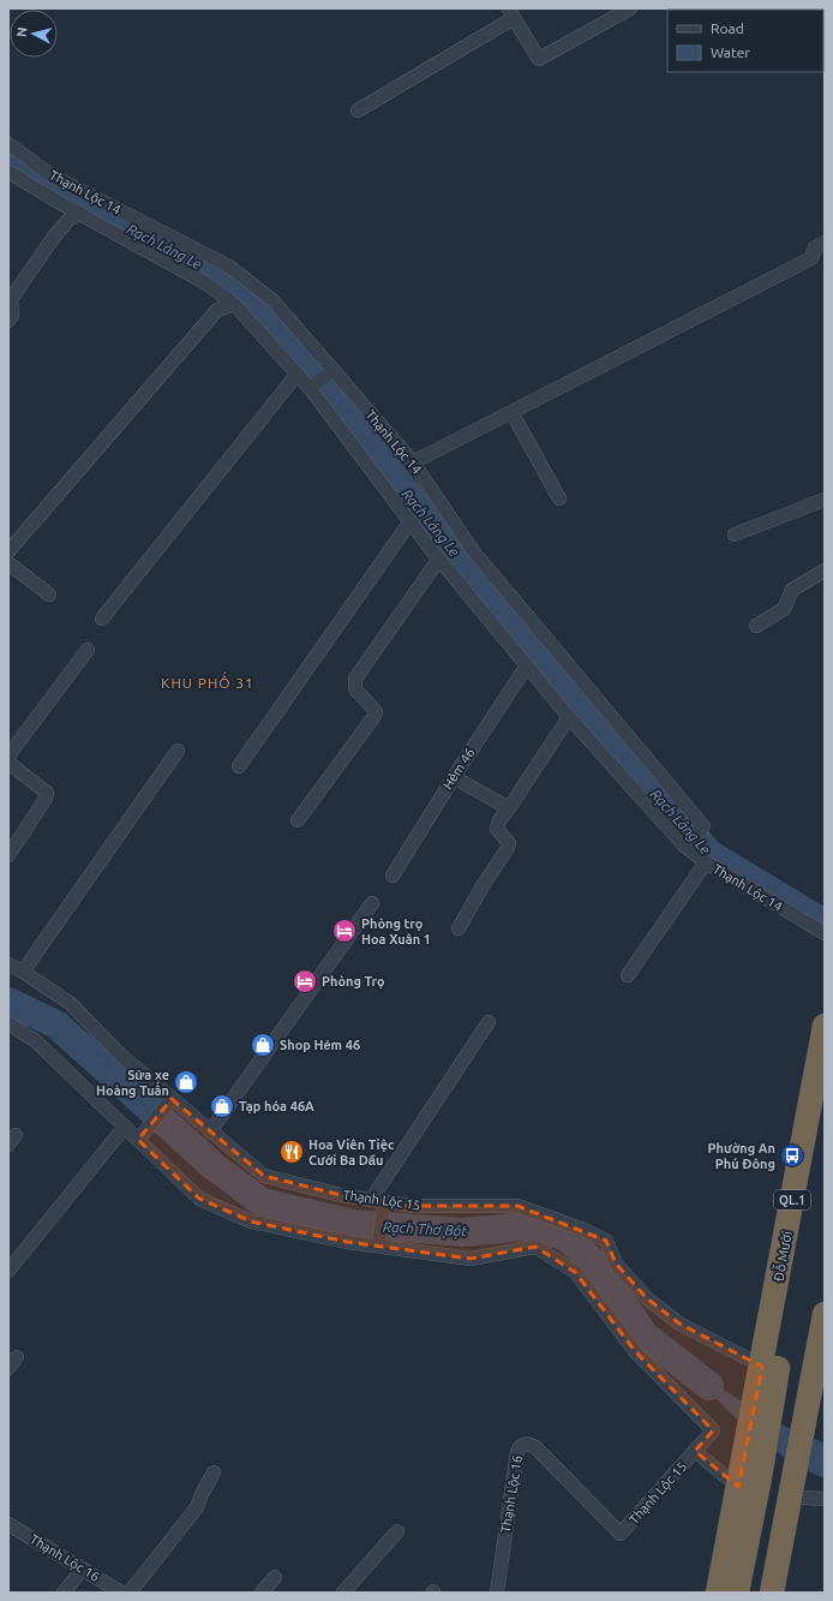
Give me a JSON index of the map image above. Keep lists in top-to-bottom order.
{
  "streets": {
    "highway": ["QL.1", "Đỗ Mười"],
    "street": [
      "Thạnh Lộc 14",
      "Hẻm 46",
      "Thạnh Lộc 15",
      "Thạnh Lộc 16"
    ]
  },
  "crossings": [
    ["Thạnh Lộc 14", "Hẻm 46"],
    ["Thạnh Lộc 15", "QL.1"],
    ["Thạnh Lộc 15", "Đỗ Mười"],
    ["Thạnh Lộc 15", "Thạnh Lộc 16"],
    ["QL.1", "Đỗ Mười"]
  ],
  "districts": ["KHU PHỐ 31"],
  "water": ["Rạch Láng Le", "Rạch Thợ Bột"],
  "places": {
    "hotel": ["Phòng trọ Hoa Xuân 1", "Phòng Trọ"],
    "shop": ["Shop Hẻm 46", "Sửa xe Hoàng Tuấn", "Tạp hóa 46A"],
    "restaurant": ["Hoa Viên Tiệc Cưới Ba Dẩu"],
    "bus stop": ["Phường An Phú Đông"]
  },
  "legend": ["Road", "Water"],
  "north": "left"
}
